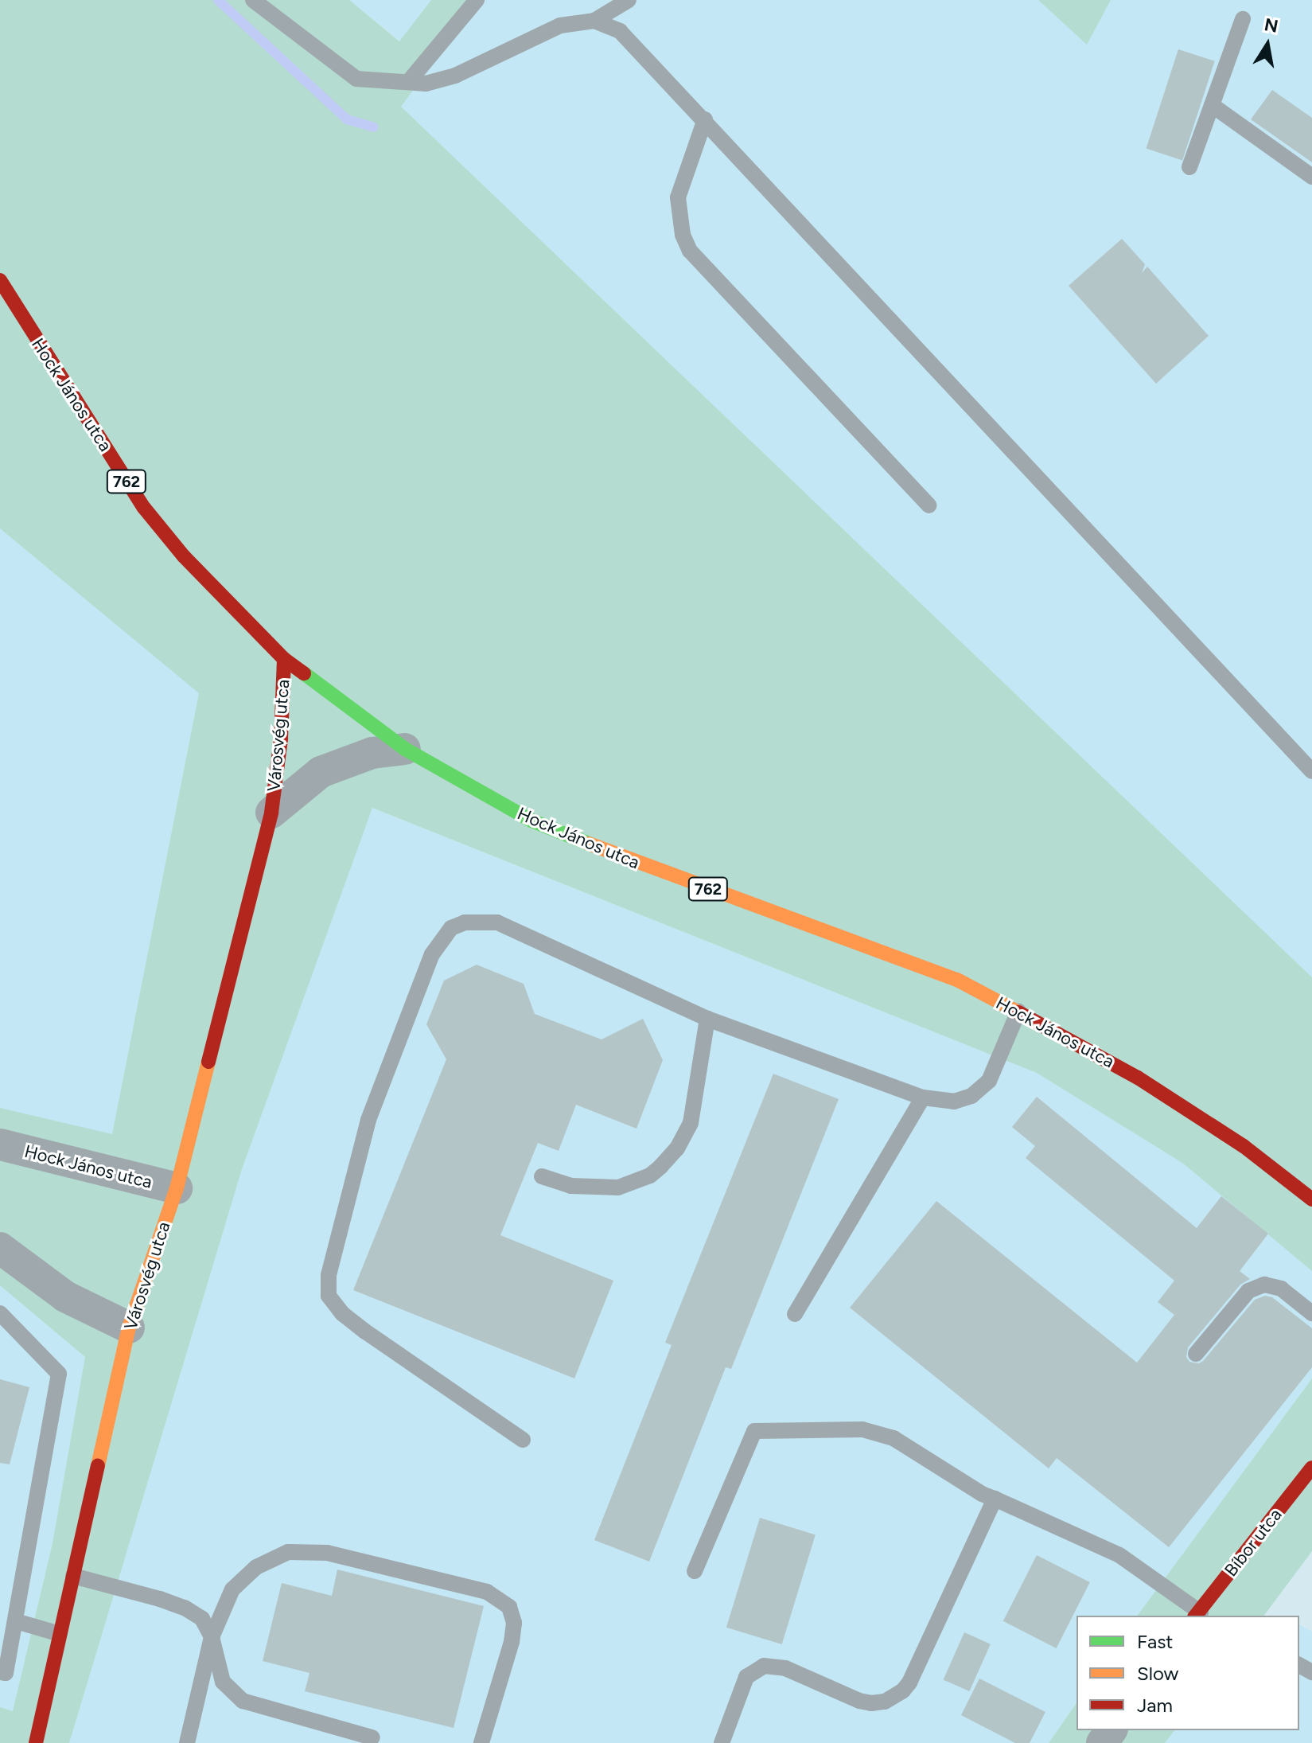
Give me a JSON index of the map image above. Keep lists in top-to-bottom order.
{
  "streets": {
    "main road": [
      "Hock János utca",
      "762",
      "Városvég utca",
      "Bíbor utca"
    ]
  },
  "crossings": [
    ["Hock János utca", "Városvég utca"]
  ],
  "legend": ["Fast", "Slow", "Jam"],
  "north": "top"
}
